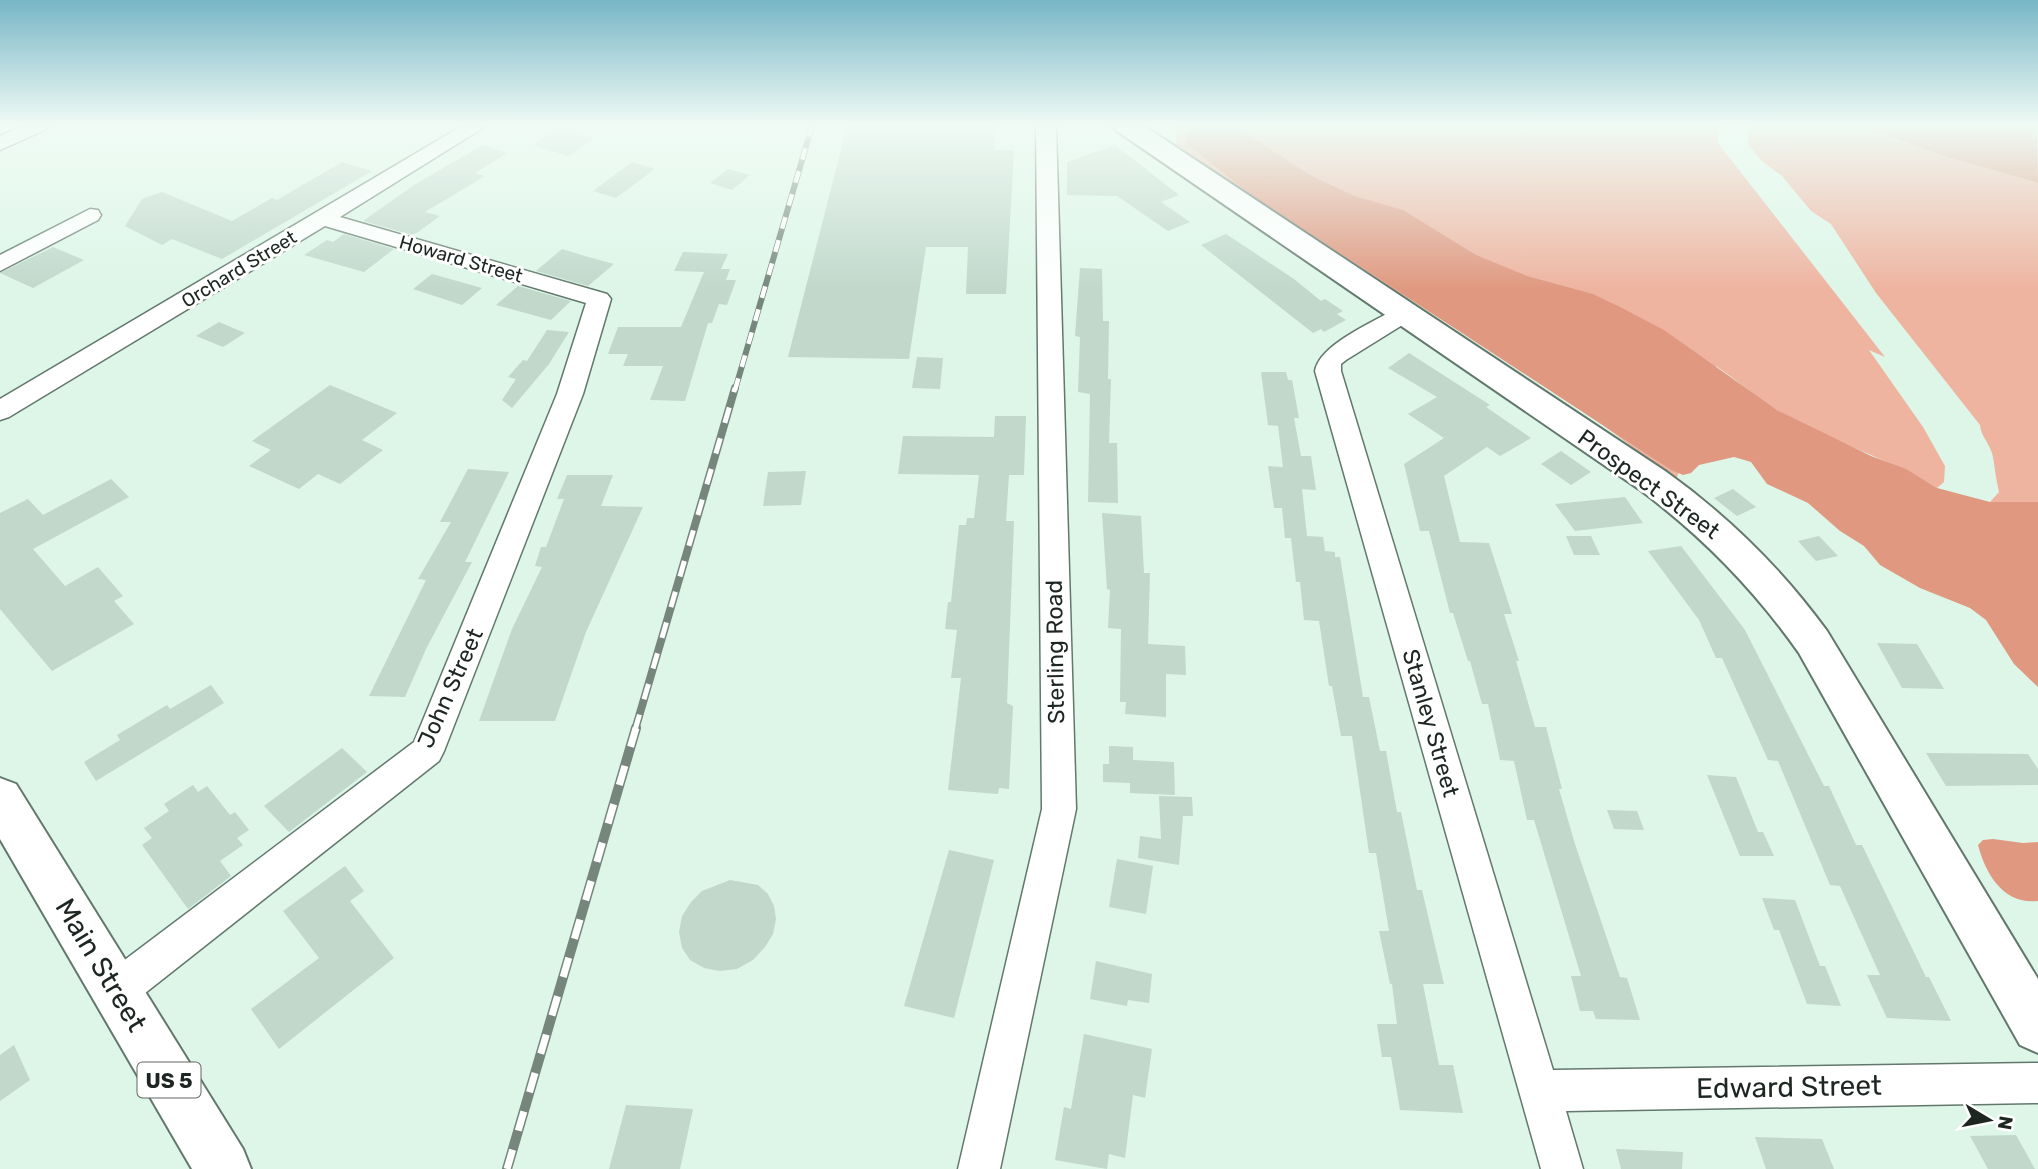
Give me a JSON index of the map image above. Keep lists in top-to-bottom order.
{
  "streets": {
    "main road": ["Prospect Street", "Main Street", "US 5"],
    "street": [
      "Howard Street",
      "Orchard Street",
      "Sterling Road",
      "John Street",
      "Stanley Street",
      "Edward Street"
    ]
  },
  "crossings": [
    ["Howard Street", "Orchard Street"],
    ["Howard Street", "John Street"],
    ["Prospect Street", "Stanley Street"],
    ["John Street", "Main Street"],
    ["Stanley Street", "Edward Street"]
  ],
  "north": "right"
}
